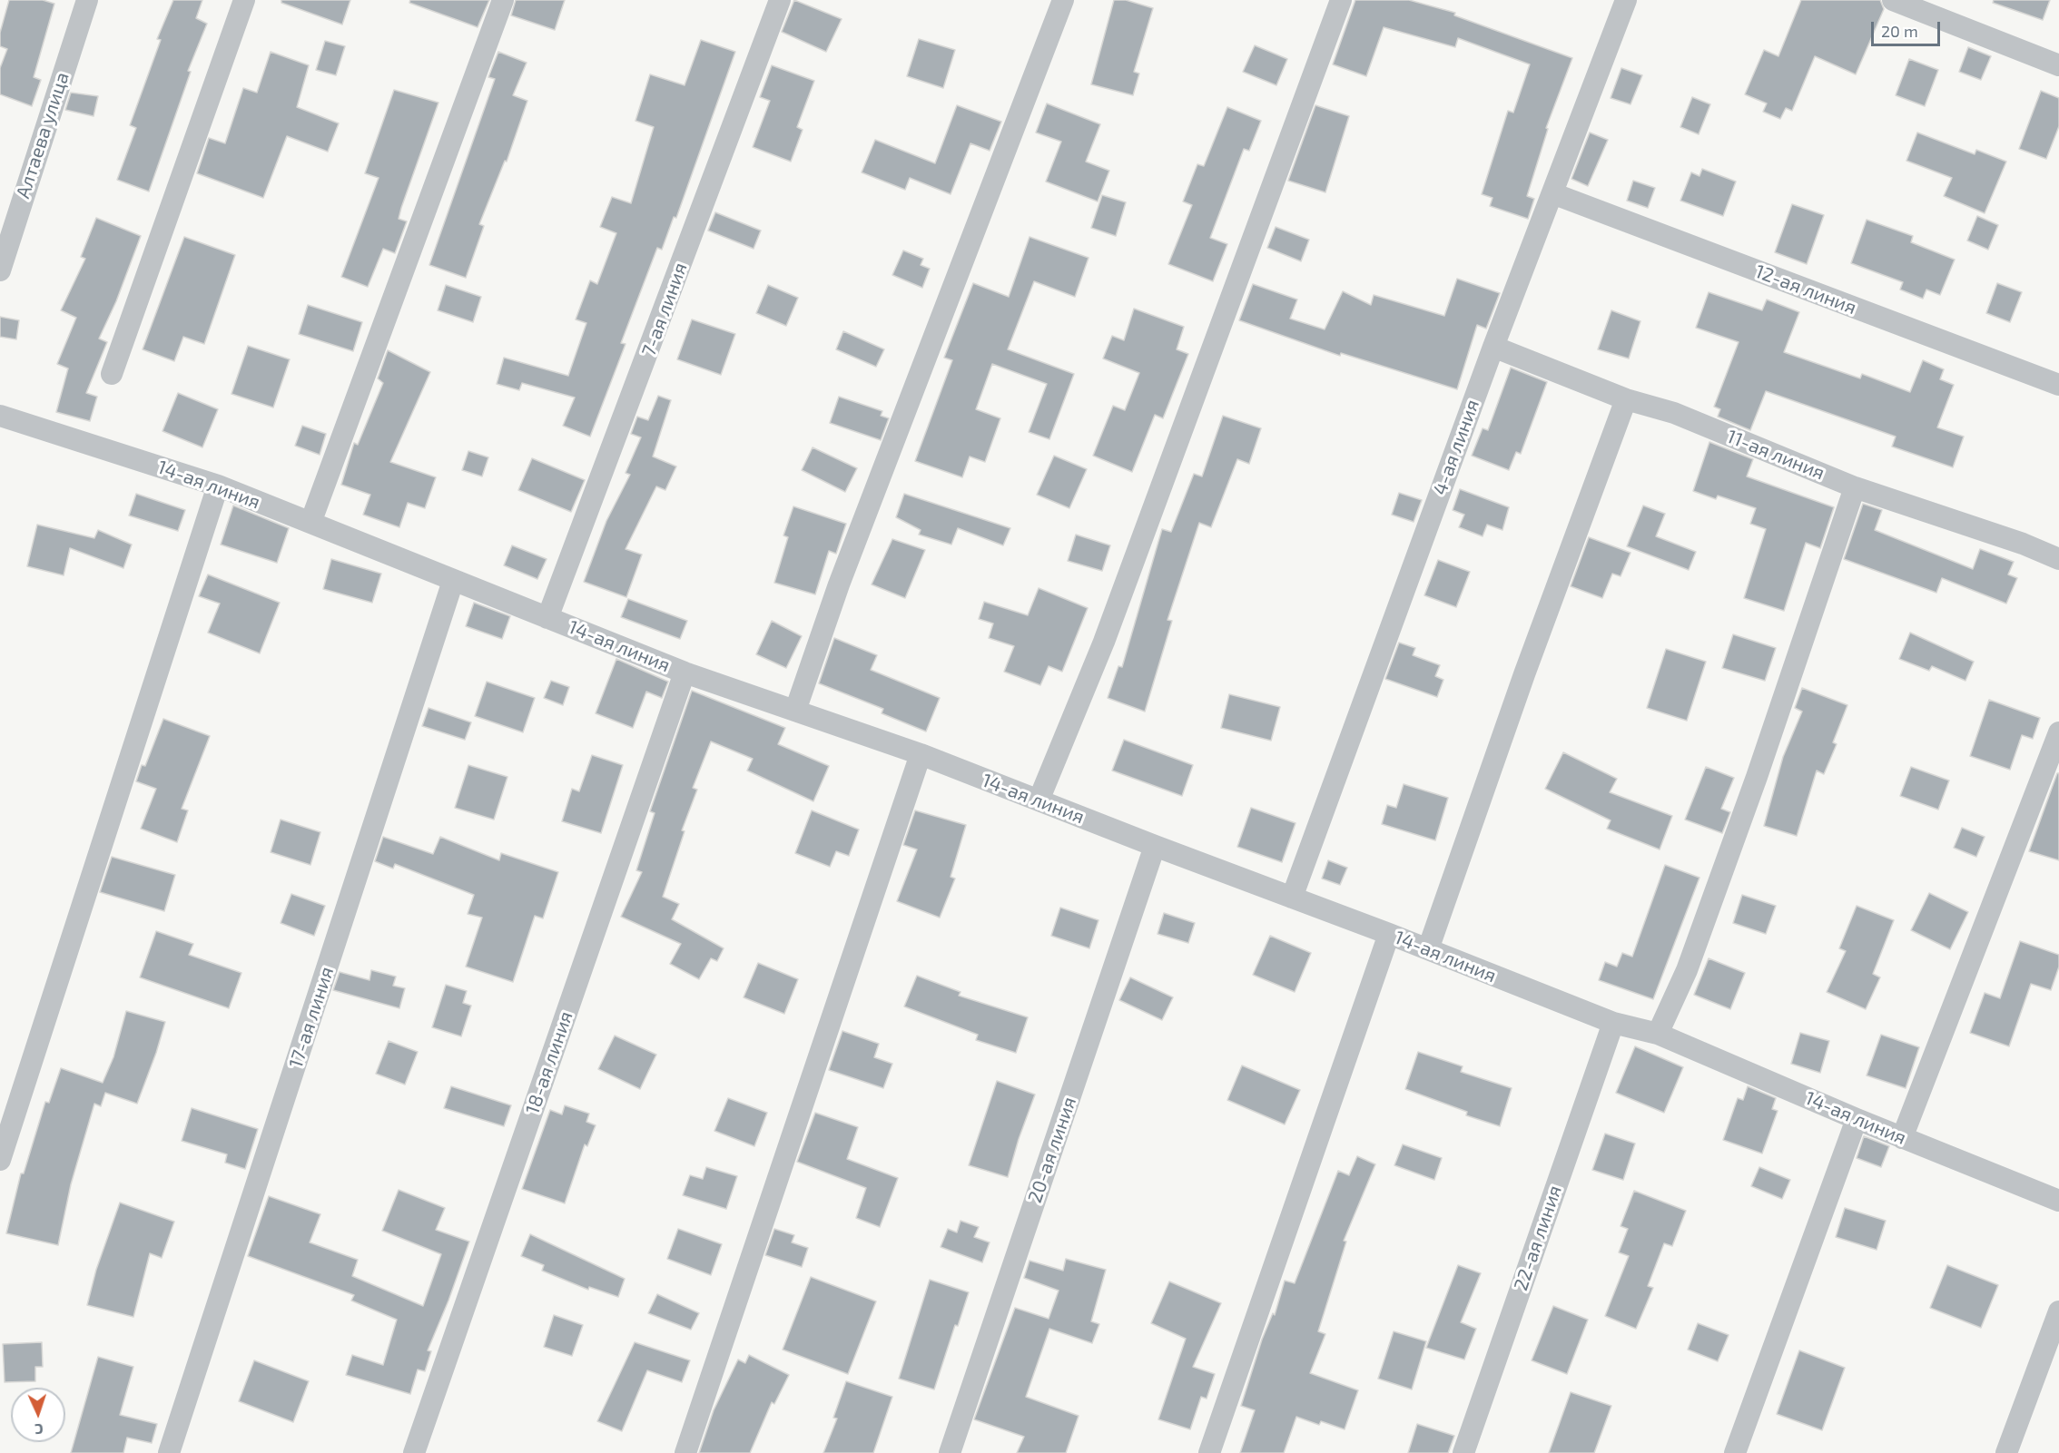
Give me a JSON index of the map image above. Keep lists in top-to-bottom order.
{
  "streets": {
    "street": [
      "Алтаева улица",
      "12-ая линия",
      "7-ая линия",
      "4-ая линия",
      "11-ая линия",
      "14-ая линия",
      "17-ая линия",
      "18-ая линия",
      "20-ая линия",
      "22-ая линия"
    ]
  },
  "crossings": [
    ["12-ая линия", "4-ая линия"],
    ["7-ая линия", "14-ая линия"],
    ["4-ая линия", "11-ая линия"],
    ["4-ая линия", "14-ая линия"],
    ["14-ая линия", "17-ая линия"],
    ["14-ая линия", "18-ая линия"],
    ["14-ая линия", "20-ая линия"],
    ["14-ая линия", "22-ая линия"]
  ],
  "scale_bar": "20 m",
  "north": "bottom"
}
